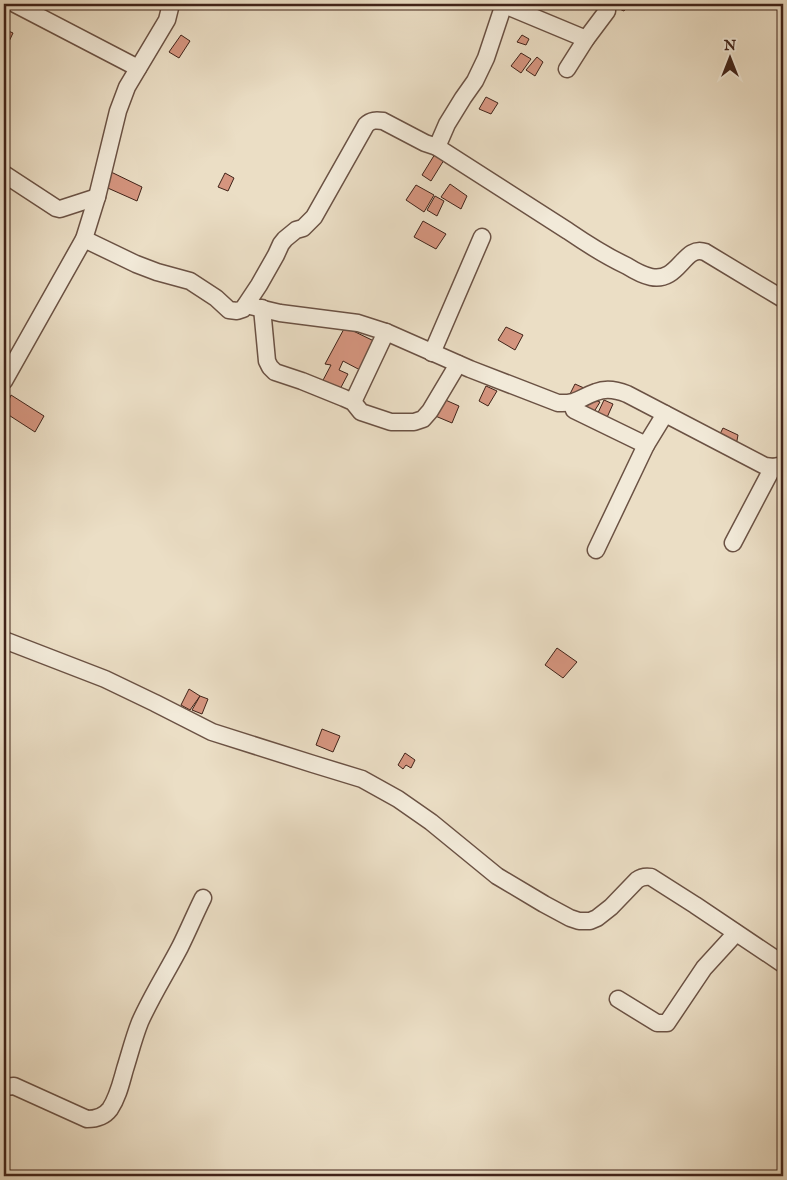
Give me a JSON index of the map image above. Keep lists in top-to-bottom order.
{
  "north": "top"
}
